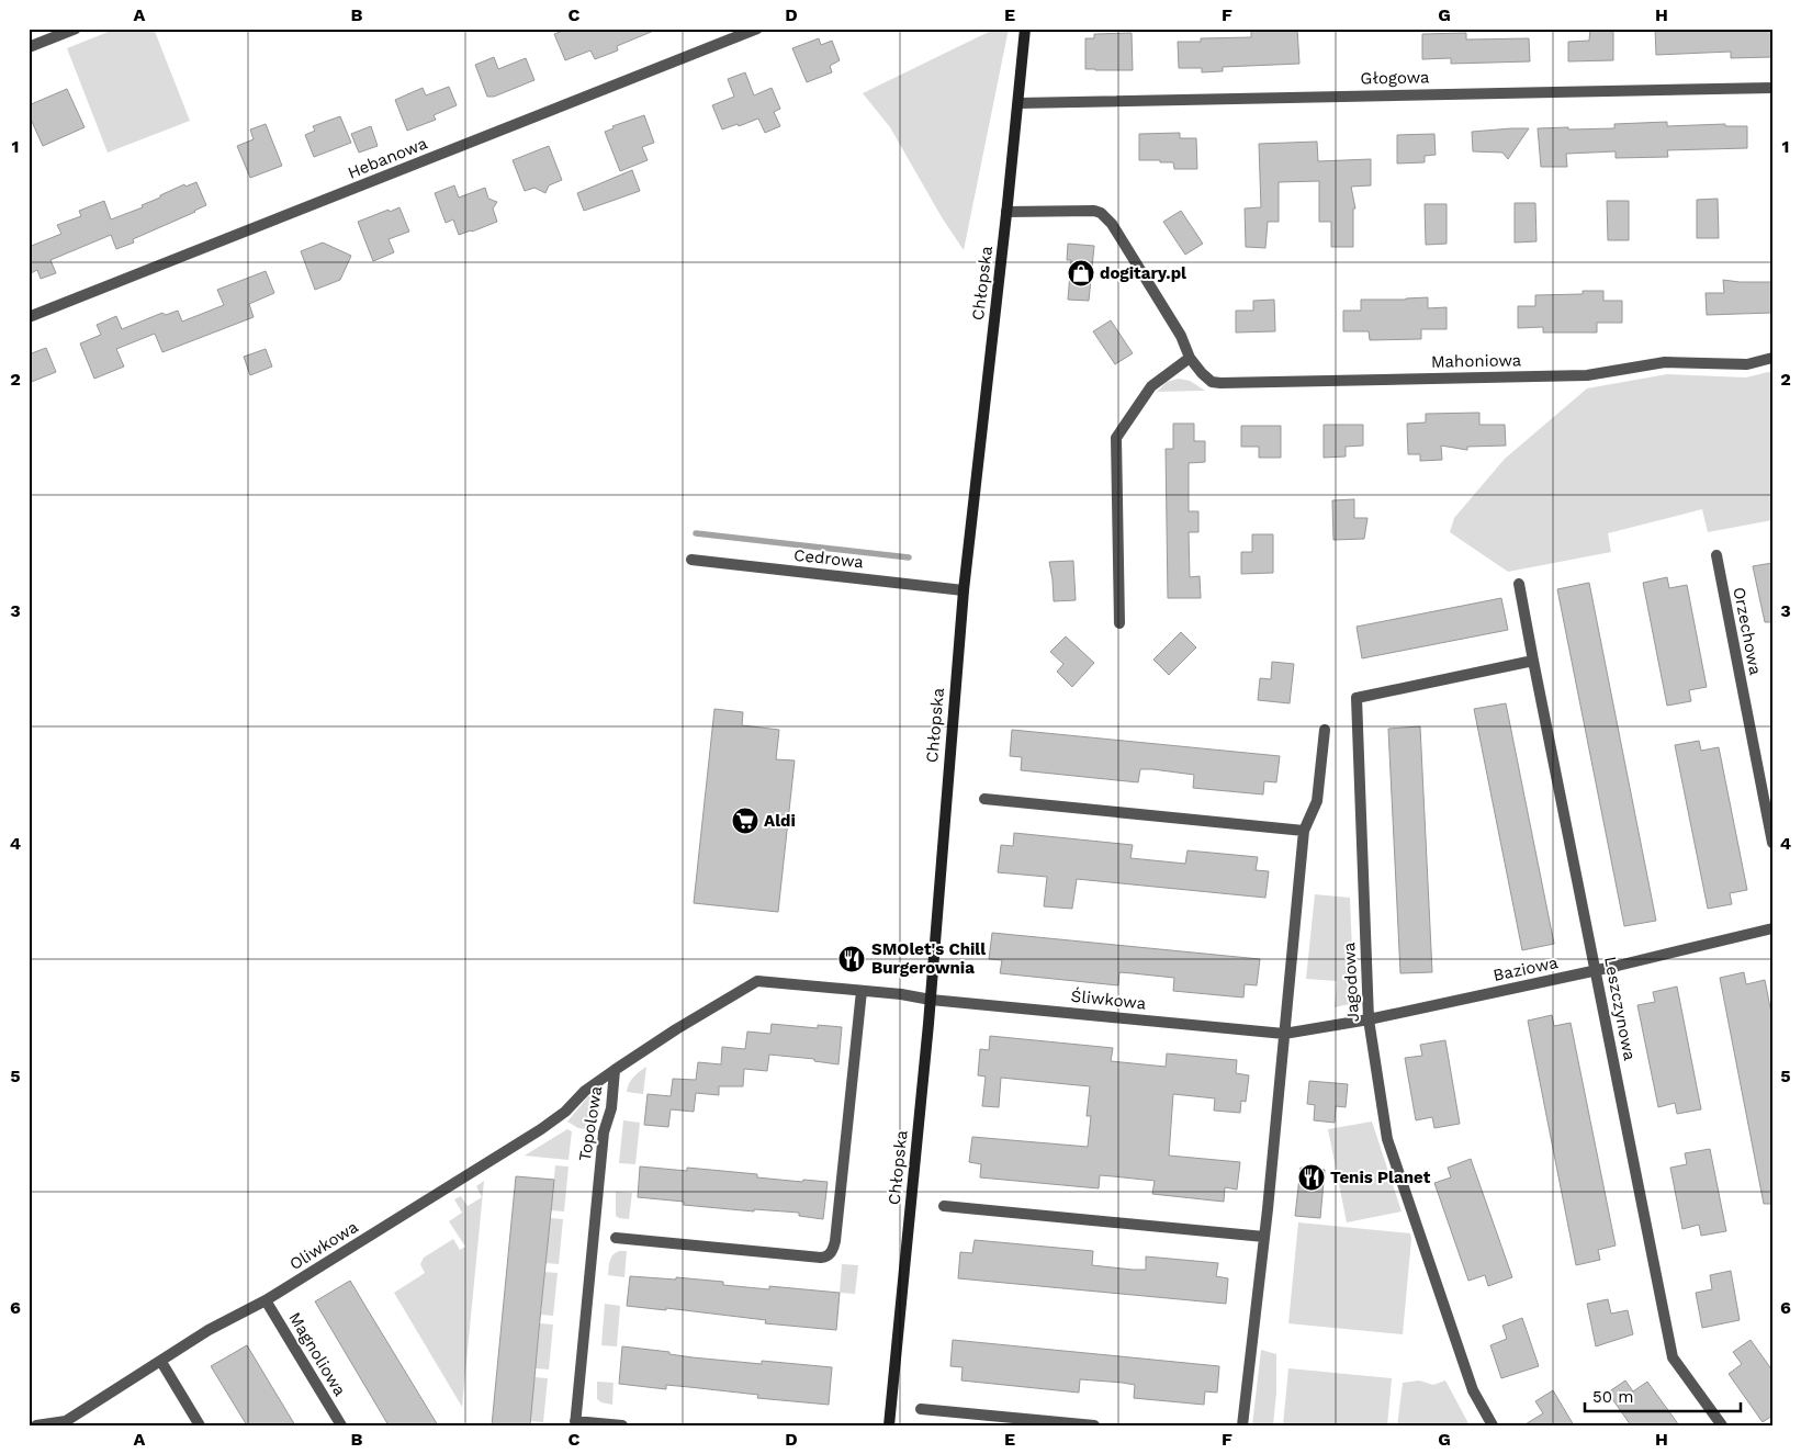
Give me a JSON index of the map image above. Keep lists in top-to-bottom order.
{
  "streets": {
    "street": [
      "Głogowa",
      "Hebanowa",
      "Chłopska",
      "Mahoniowa",
      "Cedrowa",
      "Orzechowa",
      "Baziowa",
      "Jagodowa",
      "Śliwkowa",
      "Leszczynowa",
      "Topolowa",
      "Oliwkowa",
      "Magnoliowa"
    ]
  },
  "crossings": [
    ["Głogowa", "Chłopska"],
    ["Chłopska", "Mahoniowa"],
    ["Chłopska", "Cedrowa"],
    ["Chłopska", "Śliwkowa"],
    ["Chłopska", "Topolowa"],
    ["Baziowa", "Jagodowa"],
    ["Baziowa", "Śliwkowa"],
    ["Baziowa", "Leszczynowa"],
    ["Jagodowa", "Leszczynowa"],
    ["Śliwkowa", "Topolowa"],
    ["Topolowa", "Oliwkowa"],
    ["Oliwkowa", "Magnoliowa"]
  ],
  "places": {
    "shop": ["dogitary.pl"],
    "supermarket": ["Aldi"],
    "restaurant": ["SMOlet's Chill Burgerownia", "Tenis Planet"]
  },
  "scale_bar": "50 m",
  "grid": {
    "columns": [
      "A",
      "B",
      "C",
      "D",
      "E",
      "F",
      "G",
      "H"
    ],
    "rows": [
      "1",
      "2",
      "3",
      "4",
      "5",
      "6"
    ]
  }
}
